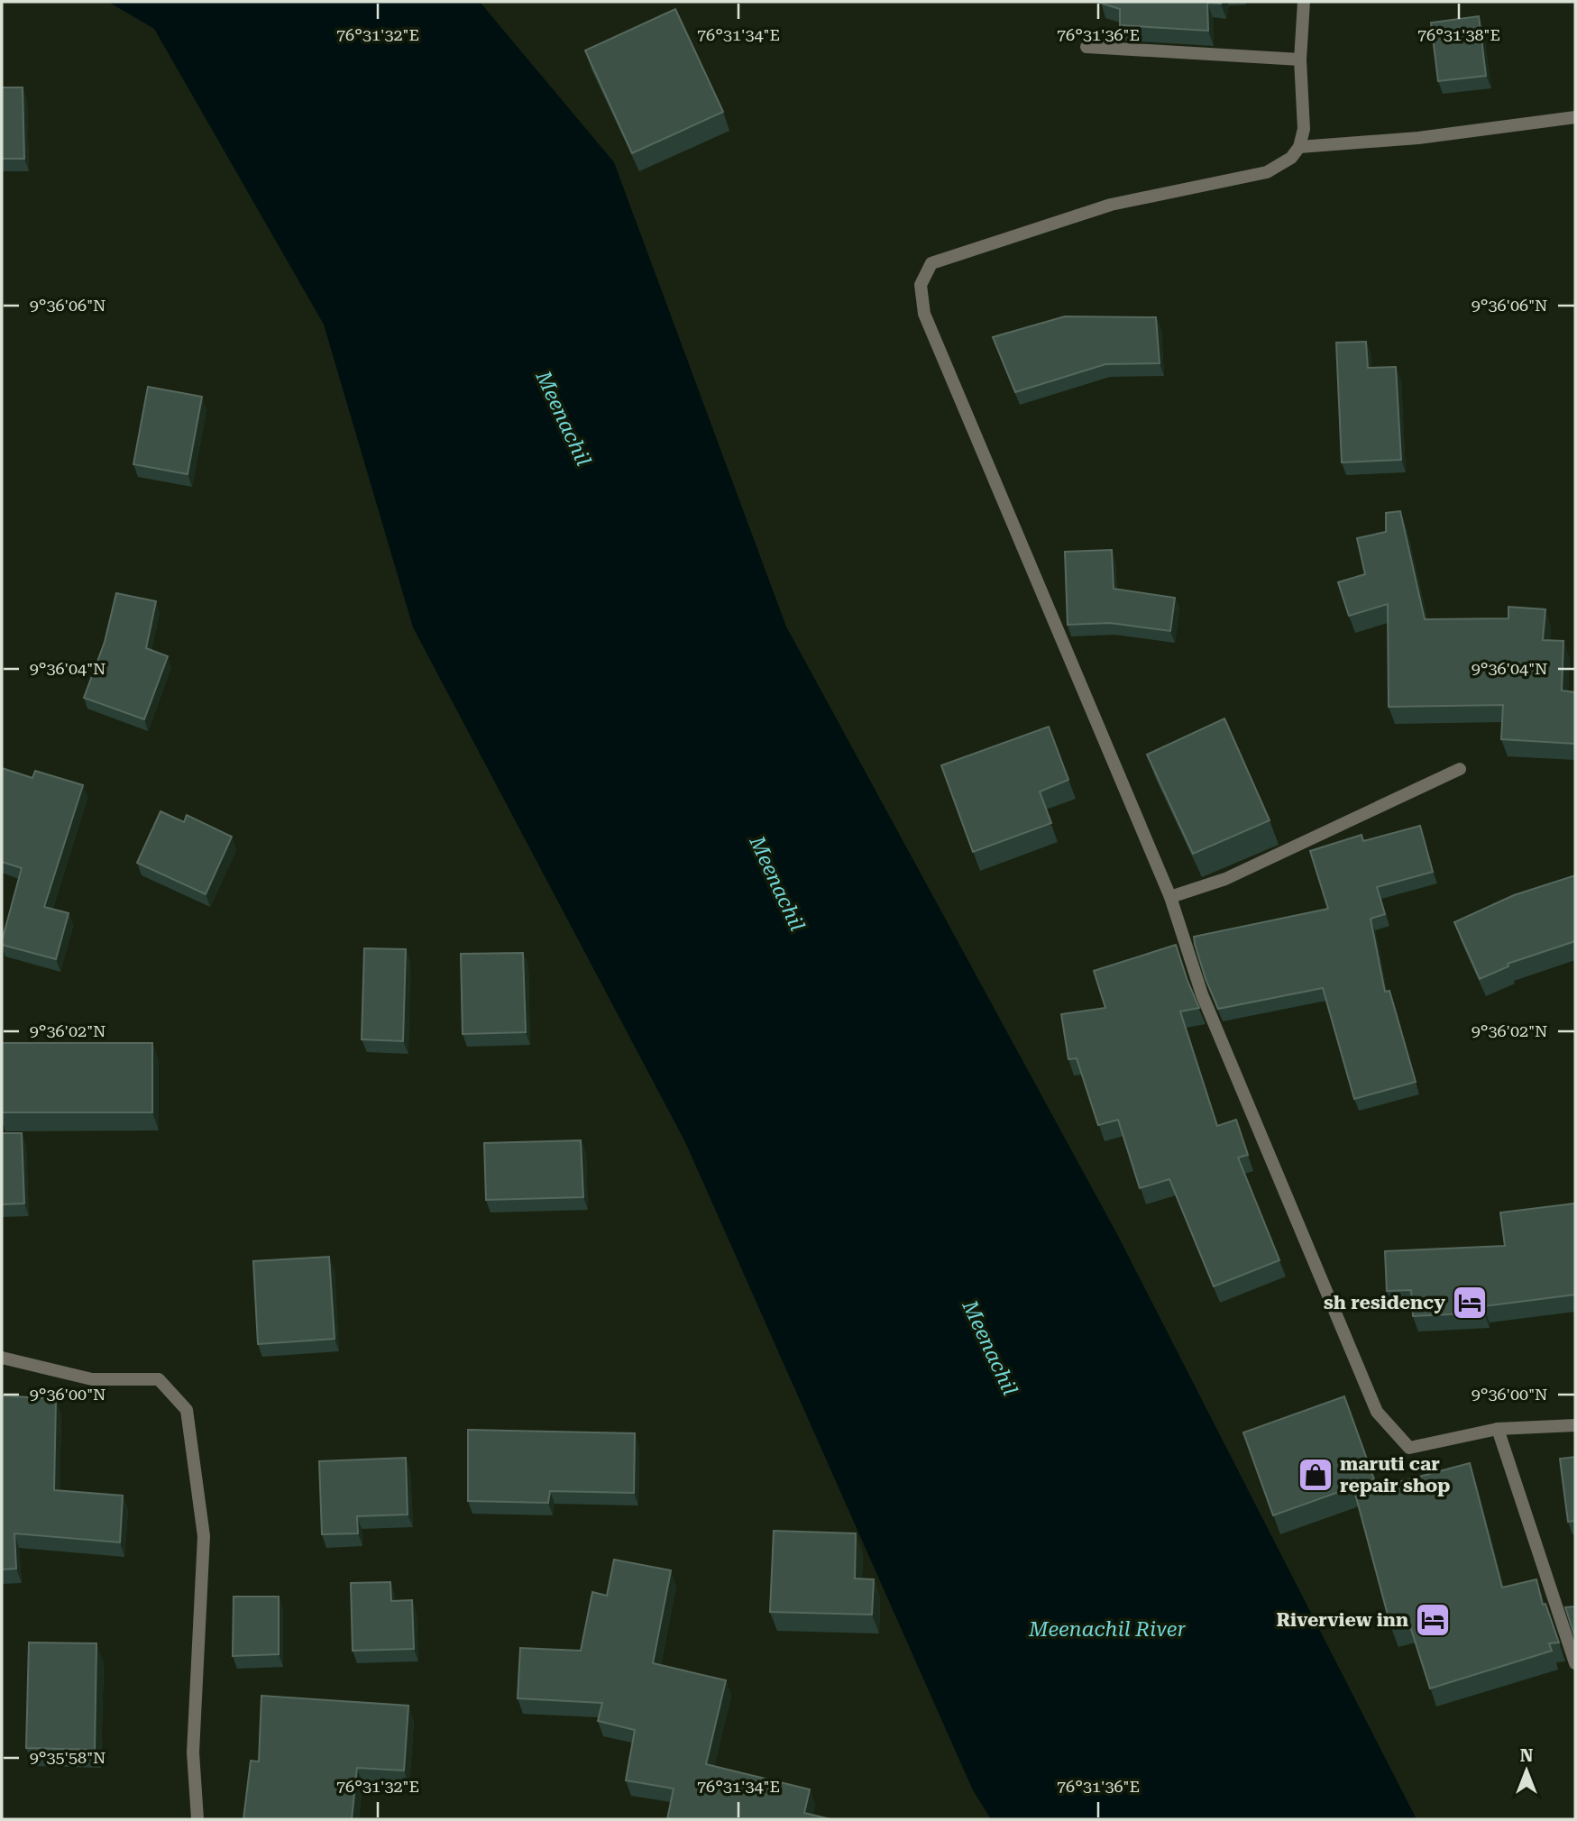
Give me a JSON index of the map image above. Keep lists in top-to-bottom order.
{
  "water": ["Meenachil", "Meenachil River"],
  "places": {
    "hotel": ["sh residency", "Riverview inn"],
    "shop": ["maruti car repair shop"]
  },
  "north": "top",
  "coordinates": [
    "76°31'32\"E",
    "76°31'34\"E",
    "76°31'36\"E",
    "76°31'38\"E",
    "9°36'06\"N",
    "9°36'04\"N",
    "9°36'02\"N",
    "9°36'00\"N",
    "9°35'58\"N"
  ]
}
